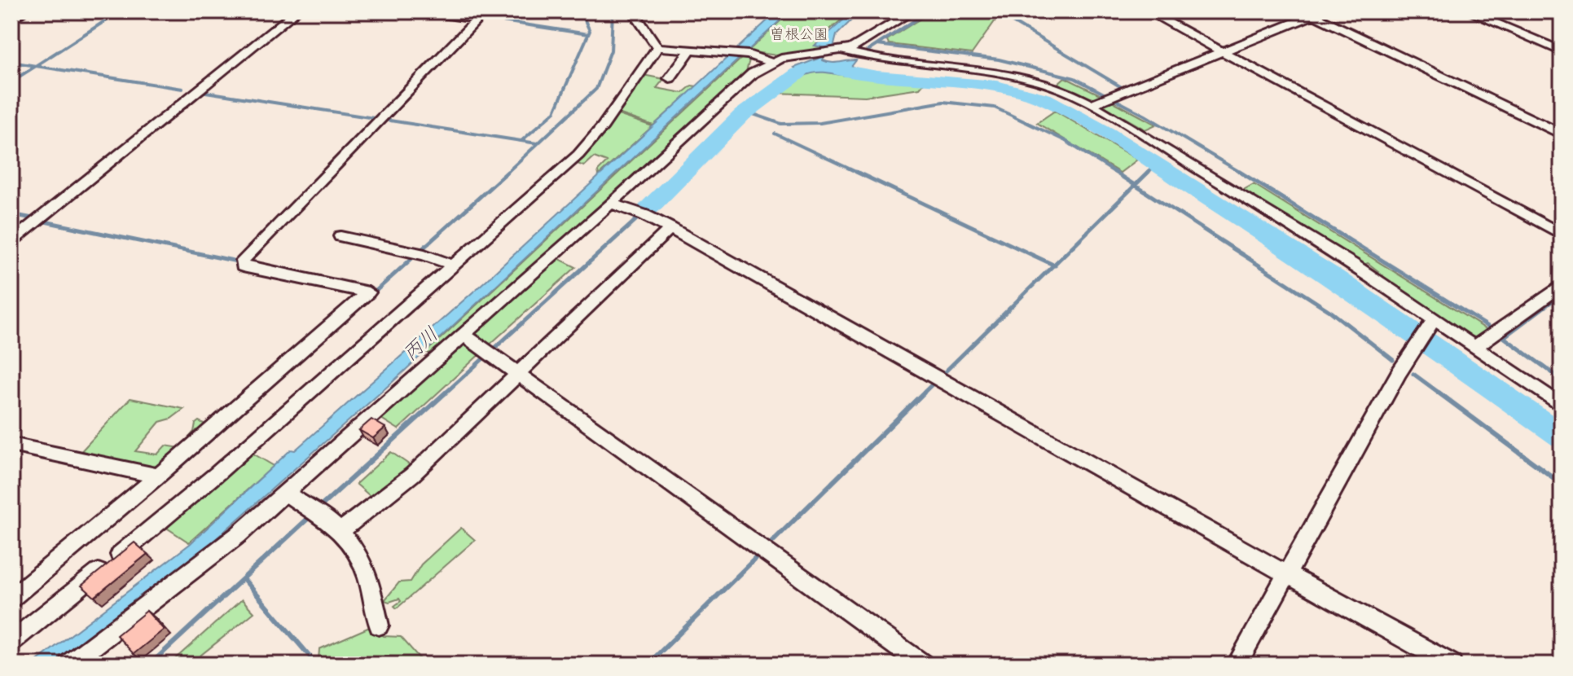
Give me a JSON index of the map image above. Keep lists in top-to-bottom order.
{
  "water": ["丙川"],
  "parks": ["曽根公園"]
}
